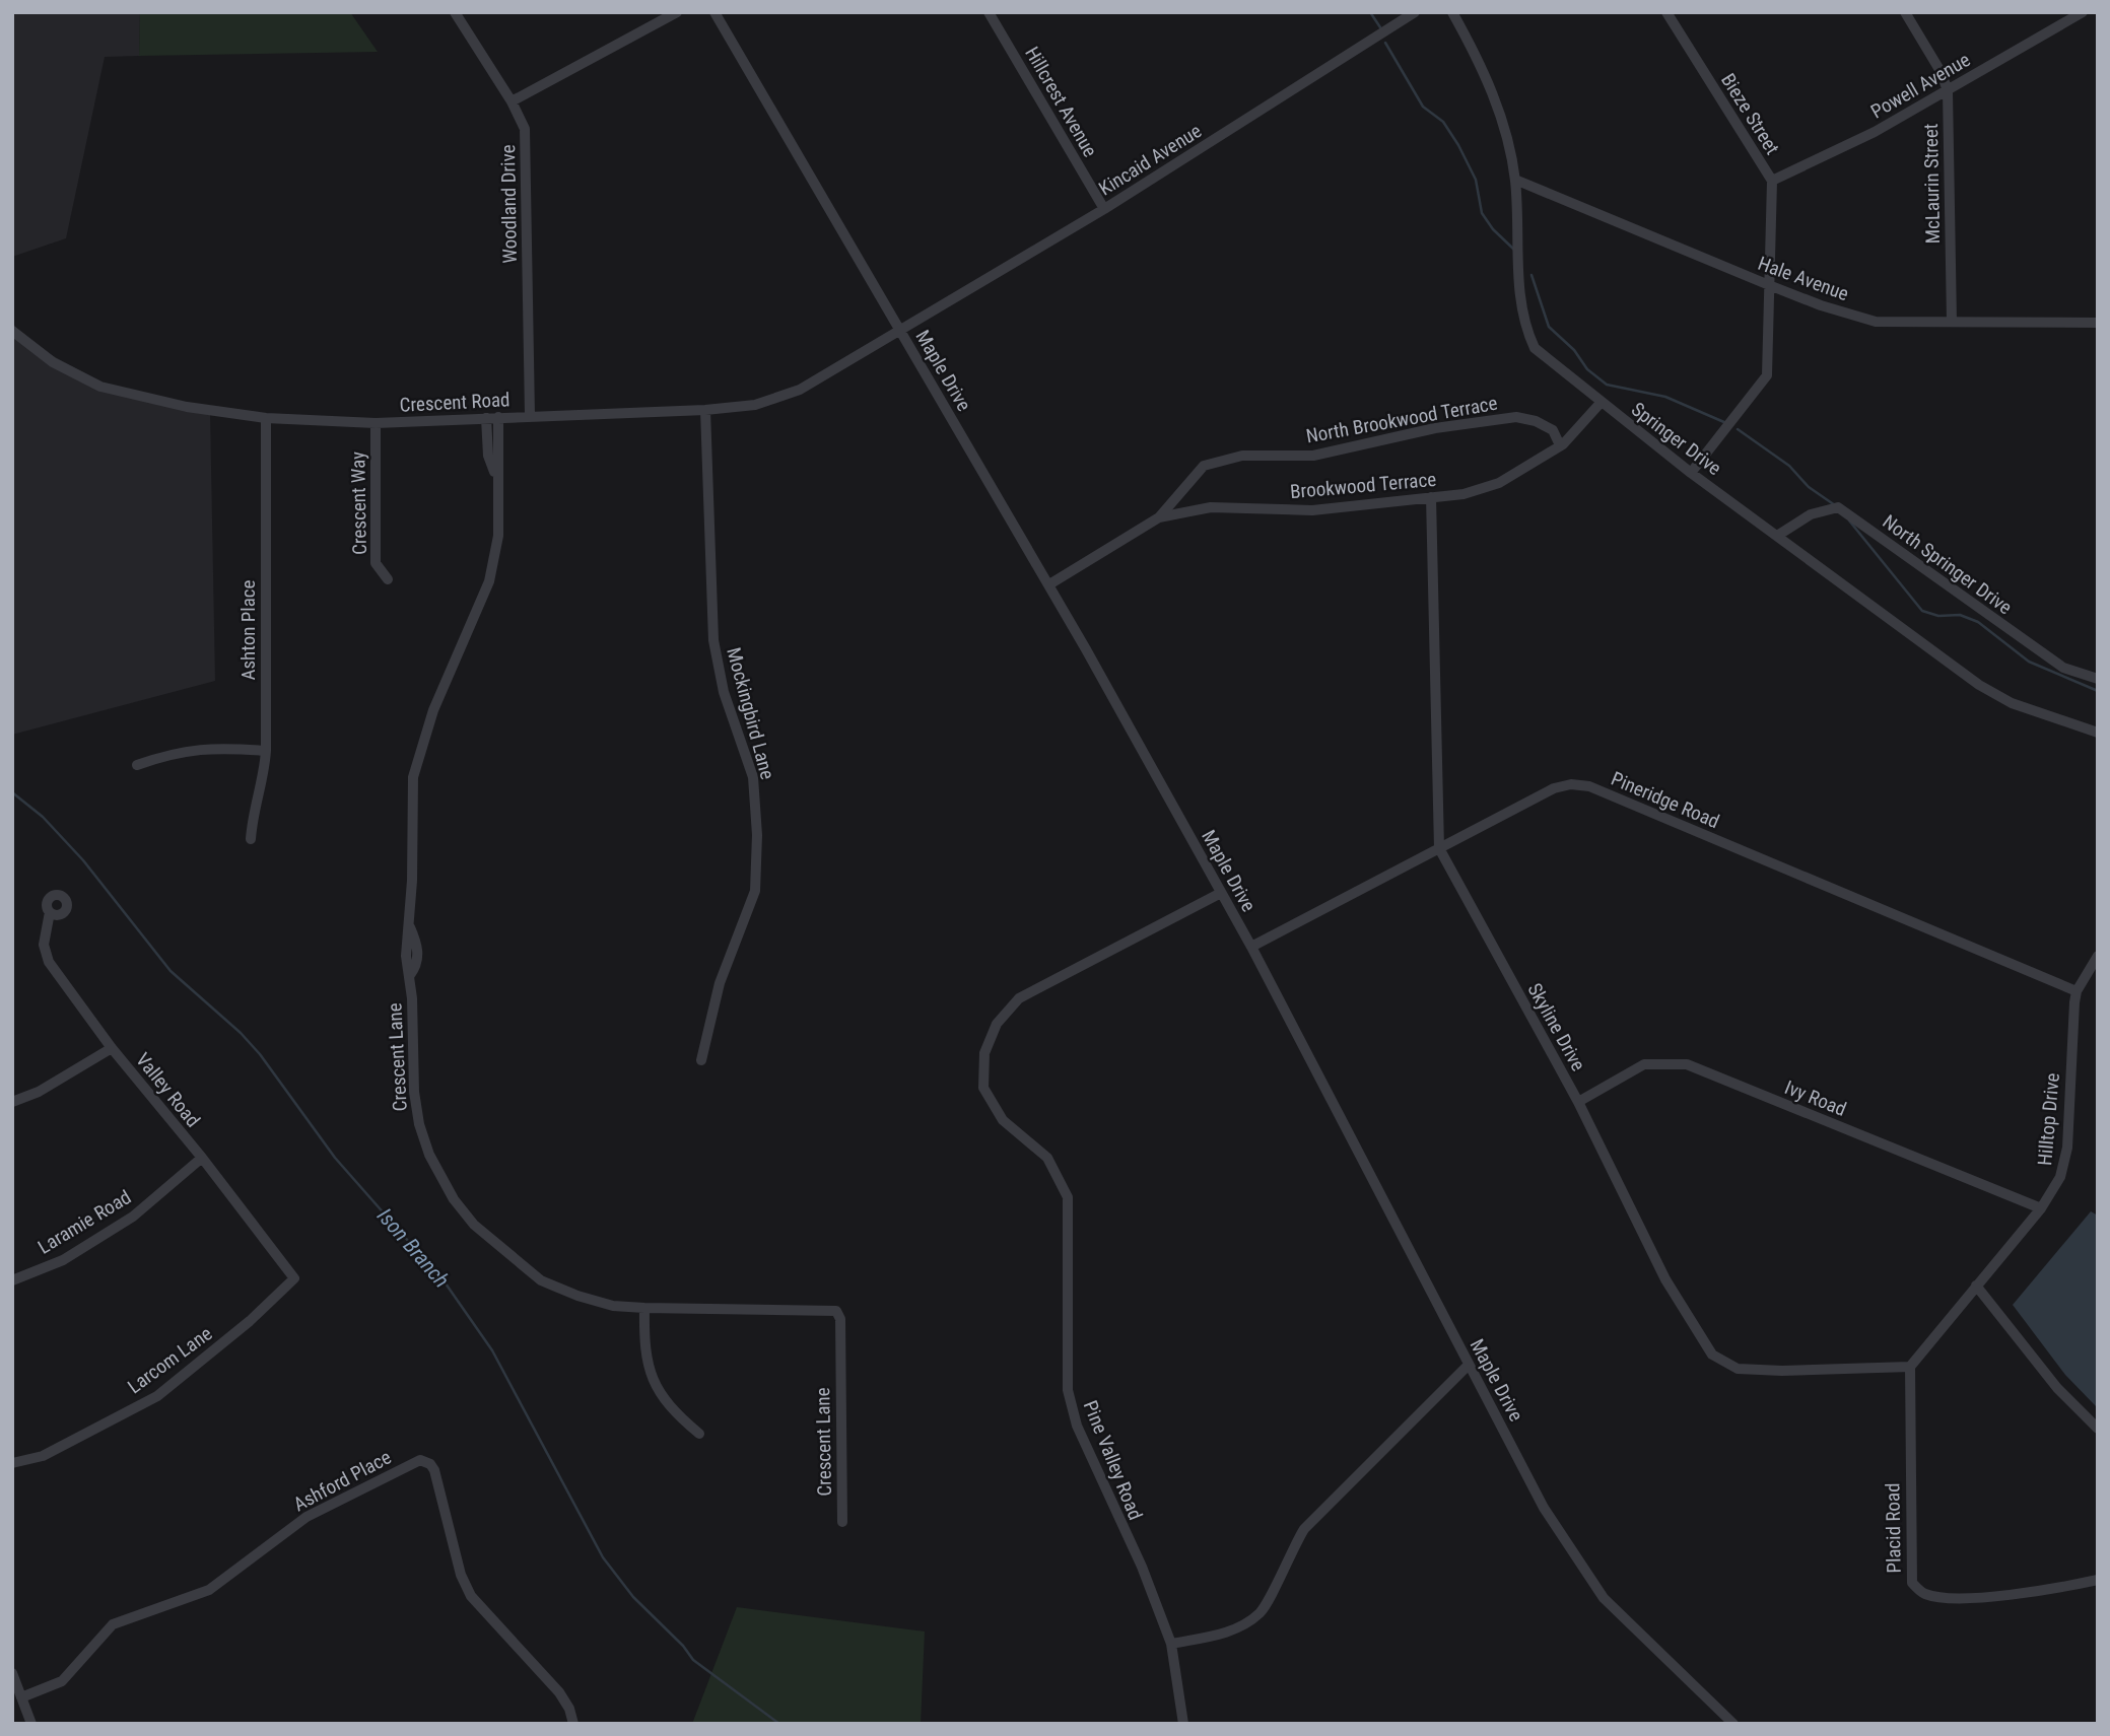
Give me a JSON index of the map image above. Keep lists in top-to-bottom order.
{
  "streets": {
    "street": [
      "Powell Avenue",
      "Hillcrest Avenue",
      "Bieze Street",
      "Kincaid Avenue",
      "McLaurin Street",
      "Woodland Drive",
      "Hale Avenue",
      "Maple Drive",
      "Crescent Road",
      "North Brookwood Terrace",
      "Springer Drive",
      "Brookwood Terrace",
      "Crescent Way",
      "North Springer Drive",
      "Ashton Place",
      "Mockingbird Lane",
      "Pineridge Road",
      "Skyline Drive",
      "Crescent Lane",
      "Valley Road",
      "Ivy Road",
      "Hilltop Drive",
      "Laramie Road",
      "Larcom Lane",
      "Pine Valley Road",
      "Ashford Place",
      "Placid Road"
    ]
  },
  "crossings": [
    ["Powell Avenue", "Bieze Street"],
    ["Powell Avenue", "McLaurin Street"],
    ["Hillcrest Avenue", "Kincaid Avenue"],
    ["Bieze Street", "Hale Avenue"],
    ["Bieze Street", "Springer Drive"],
    ["Kincaid Avenue", "Maple Drive"],
    ["Kincaid Avenue", "Crescent Road"],
    ["McLaurin Street", "Hale Avenue"],
    ["Woodland Drive", "Crescent Road"],
    ["Hale Avenue", "Springer Drive"],
    ["Maple Drive", "Crescent Road"],
    ["Maple Drive", "Brookwood Terrace"],
    ["Maple Drive", "Pineridge Road"],
    ["Maple Drive", "Pine Valley Road"],
    ["Crescent Road", "Crescent Way"],
    ["Crescent Road", "Ashton Place"],
    ["Crescent Road", "Mockingbird Lane"],
    ["Crescent Road", "Crescent Lane"],
    ["North Brookwood Terrace", "Brookwood Terrace"],
    ["Springer Drive", "North Springer Drive"],
    ["Brookwood Terrace", "Skyline Drive"],
    ["Pineridge Road", "Skyline Drive"],
    ["Pineridge Road", "Hilltop Drive"],
    ["Skyline Drive", "Ivy Road"],
    ["Skyline Drive", "Hilltop Drive"],
    ["Skyline Drive", "Placid Road"],
    ["Valley Road", "Laramie Road"],
    ["Valley Road", "Larcom Lane"],
    ["Ivy Road", "Hilltop Drive"],
    ["Hilltop Drive", "Placid Road"]
  ],
  "water": ["Ison Branch"]
}
